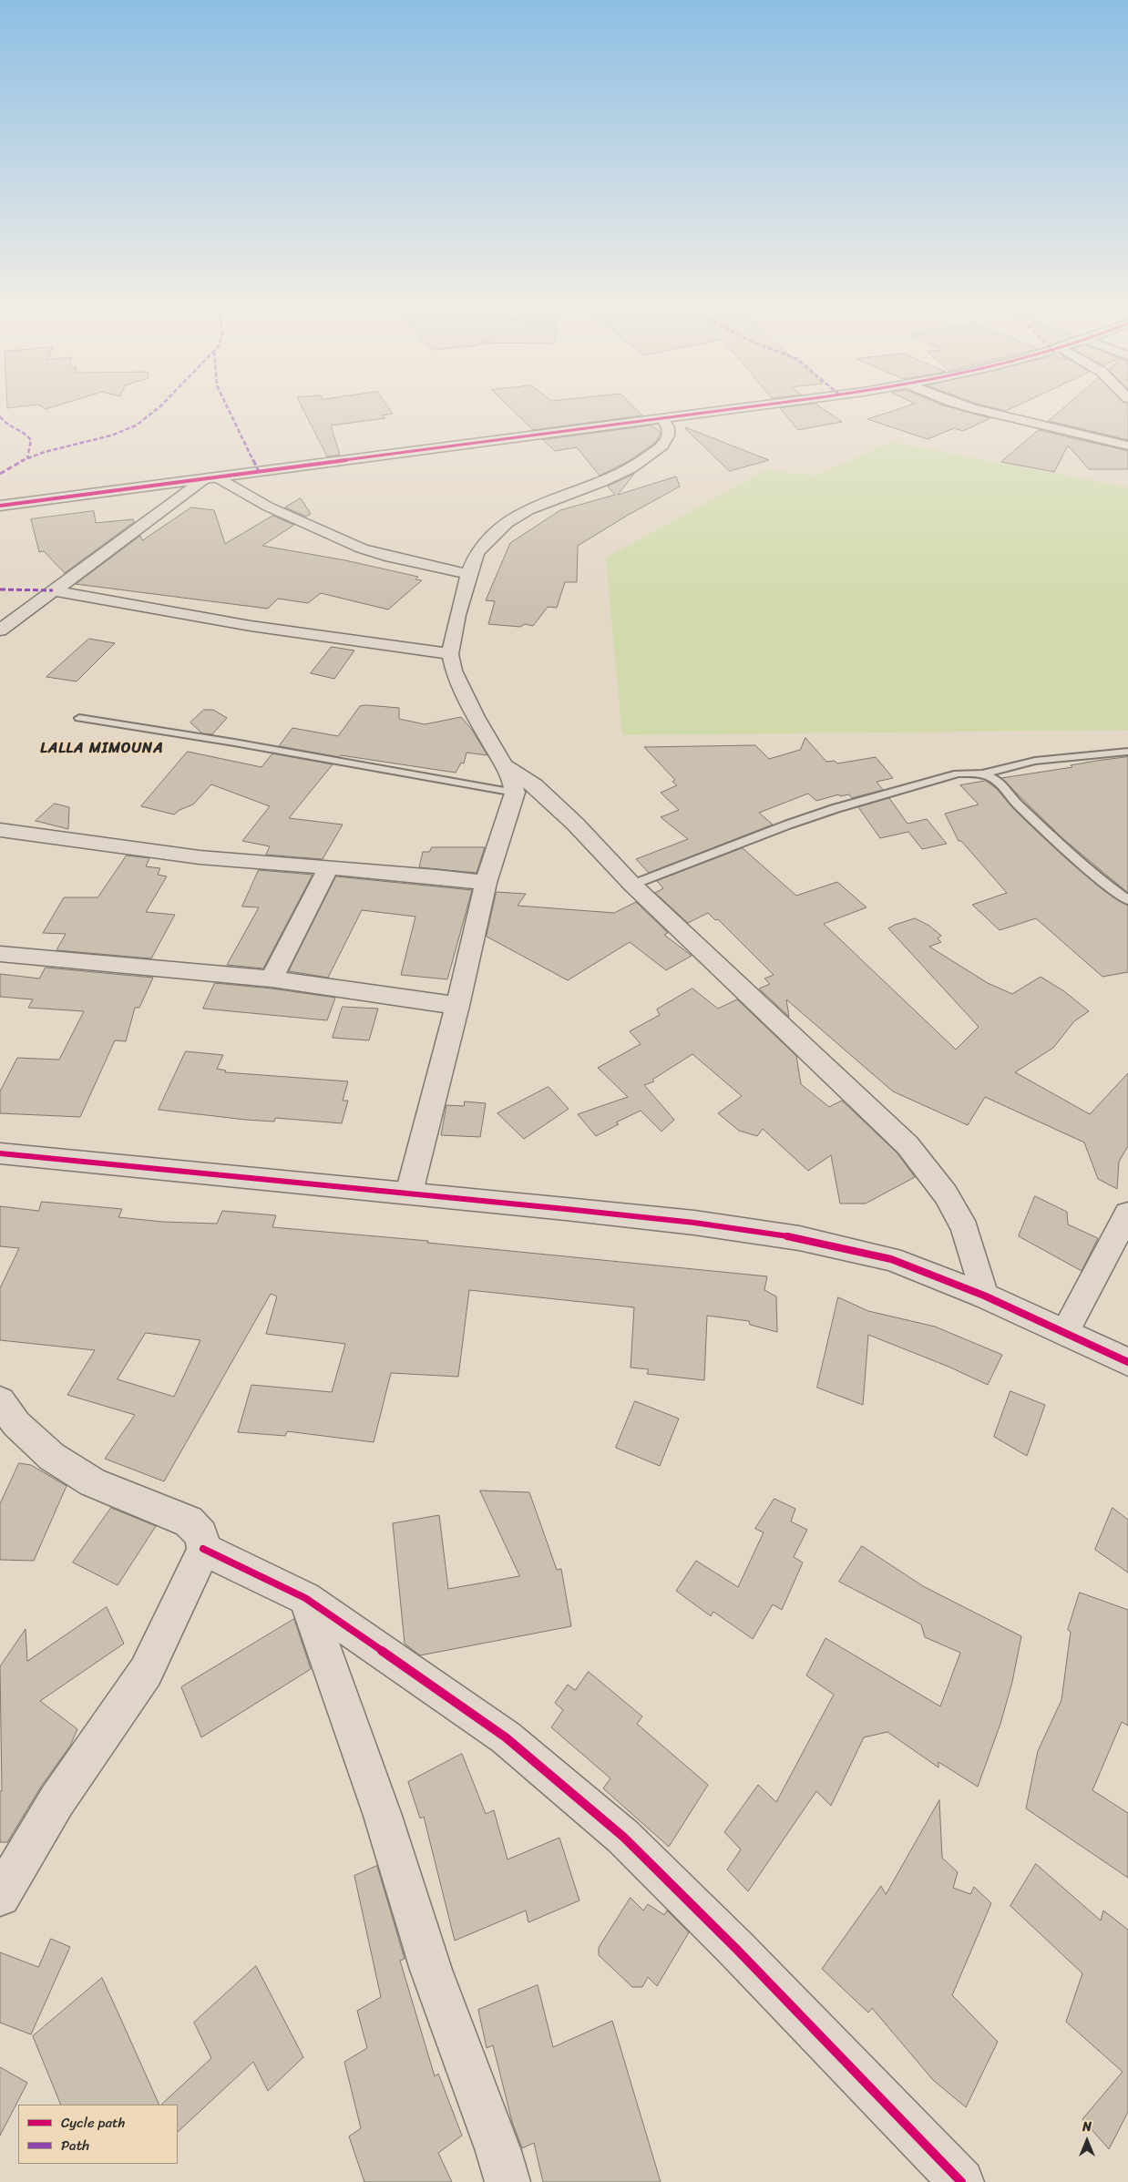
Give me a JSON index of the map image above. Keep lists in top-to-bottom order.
{
  "districts": ["LALLA MIMOUNA"],
  "legend": ["Cycle path", "Path"],
  "north": "top"
}
